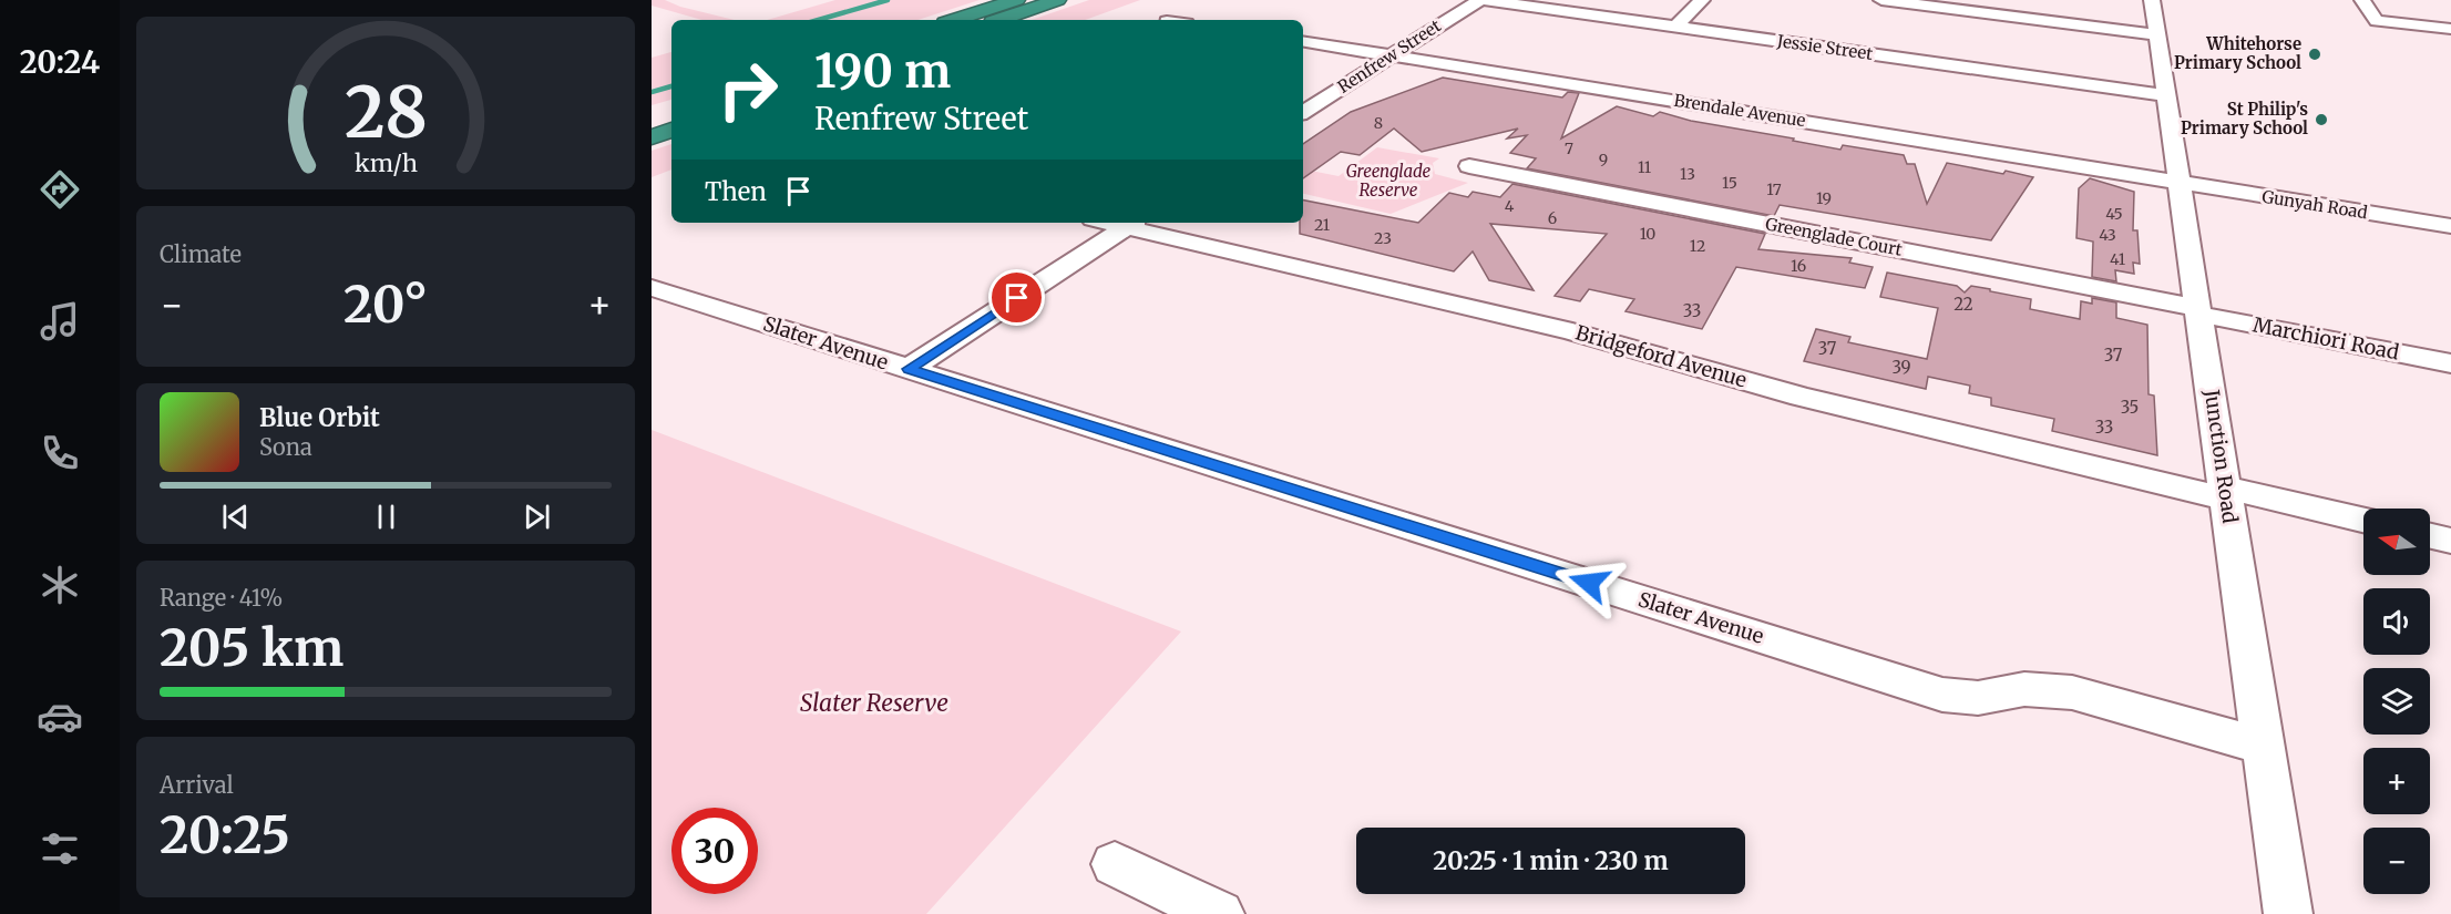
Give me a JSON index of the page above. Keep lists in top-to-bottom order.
{
  "streets": {
    "street": [
      "Jessie Street",
      "Renfrew Street",
      "Brendale Avenue",
      "Gunyah Road",
      "Greenglade Court",
      "Marchiori Road",
      "Slater Avenue",
      "Bridgeford Avenue",
      "Junction Road"
    ]
  },
  "crossings": [
    ["Jessie Street", "Junction Road"],
    ["Renfrew Street", "Brendale Avenue"],
    ["Brendale Avenue", "Gunyah Road"],
    ["Brendale Avenue", "Junction Road"],
    ["Gunyah Road", "Junction Road"],
    ["Greenglade Court", "Marchiori Road"],
    ["Greenglade Court", "Junction Road"],
    ["Marchiori Road", "Junction Road"],
    ["Slater Avenue", "Junction Road"],
    ["Bridgeford Avenue", "Junction Road"]
  ],
  "parks": ["Greenglade Reserve", "Slater Reserve"],
  "places": ["Whitehorse Primary School", "St Philip's Primary School"],
  "house_numbers": [
    "8",
    "7",
    "9",
    "11",
    "13",
    "15",
    "17",
    "19",
    "4",
    "45",
    "6",
    "21",
    "10",
    "43",
    "23",
    "12",
    "41",
    "16",
    "22",
    "33",
    "37",
    "37",
    "39",
    "35",
    "33"
  ],
  "north": "left",
  "page": {
    "tabs": "20:24",
    "turn": ["190 m", "Renfrew Street"],
    "then": "Then",
    "tile": [
      "Climate",
      ["Range · 41%", "205 km"],
      ["Arrival", "20:25"]
    ],
    "heat": ["−", "20°", "+"],
    "song": ["Blue Orbit", "Sona"],
    "map_buttons": ["+", "−"],
    "limit": "30",
    "trip": "20:25 · 1 min · 230 m",
    "gauge": ["28", "km/h"]
  }
}
